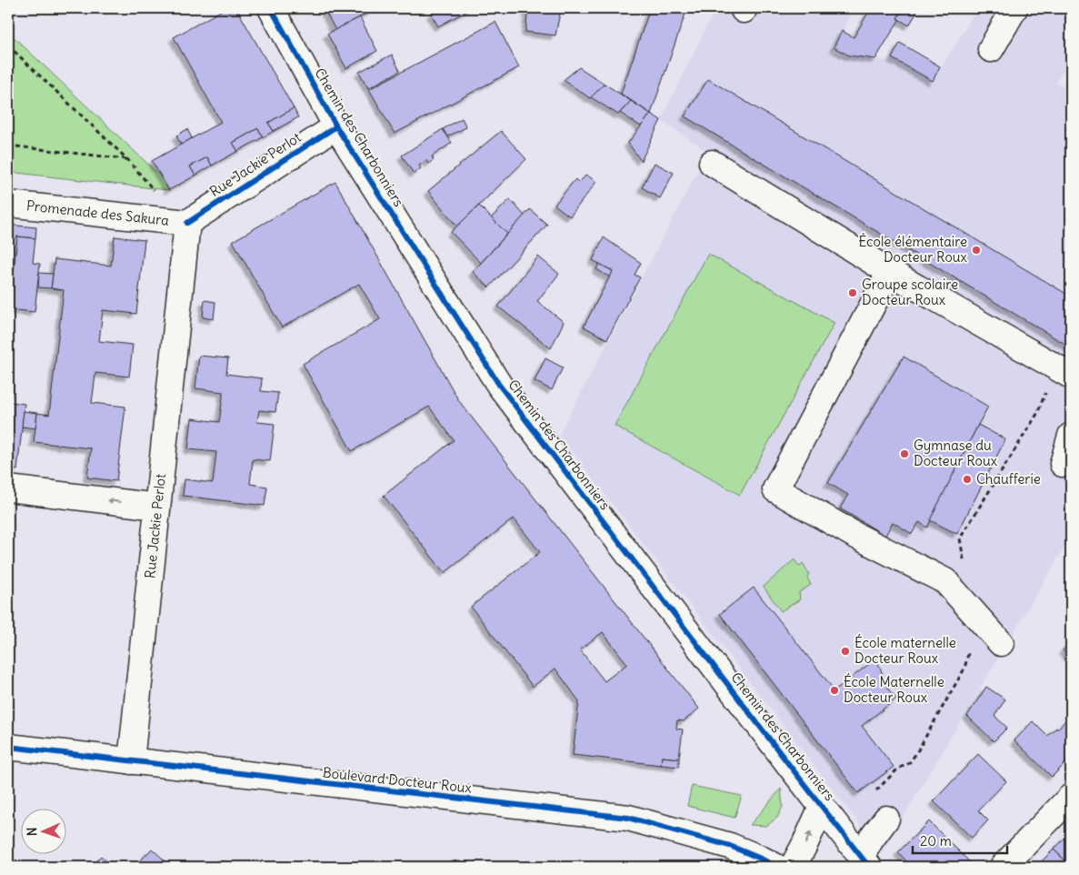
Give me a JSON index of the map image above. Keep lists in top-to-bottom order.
{
  "streets": {
    "street": [
      "Chemin des Charbonniers",
      "Rue Jackie Perlot",
      "Promenade des Sakura",
      "Boulevard Docteur Roux"
    ]
  },
  "crossings": [
    ["Chemin des Charbonniers", "Rue Jackie Perlot"],
    ["Rue Jackie Perlot", "Promenade des Sakura"],
    ["Rue Jackie Perlot", "Boulevard Docteur Roux"]
  ],
  "places": [
    "École élémentaire Docteur Roux",
    "Groupe scolaire Docteur Roux",
    "Gymnase du Docteur Roux",
    "Chaufferie",
    "École maternelle Docteur Roux",
    "École Maternelle Docteur Roux"
  ],
  "scale_bar": "20 m",
  "north": "left"
}
